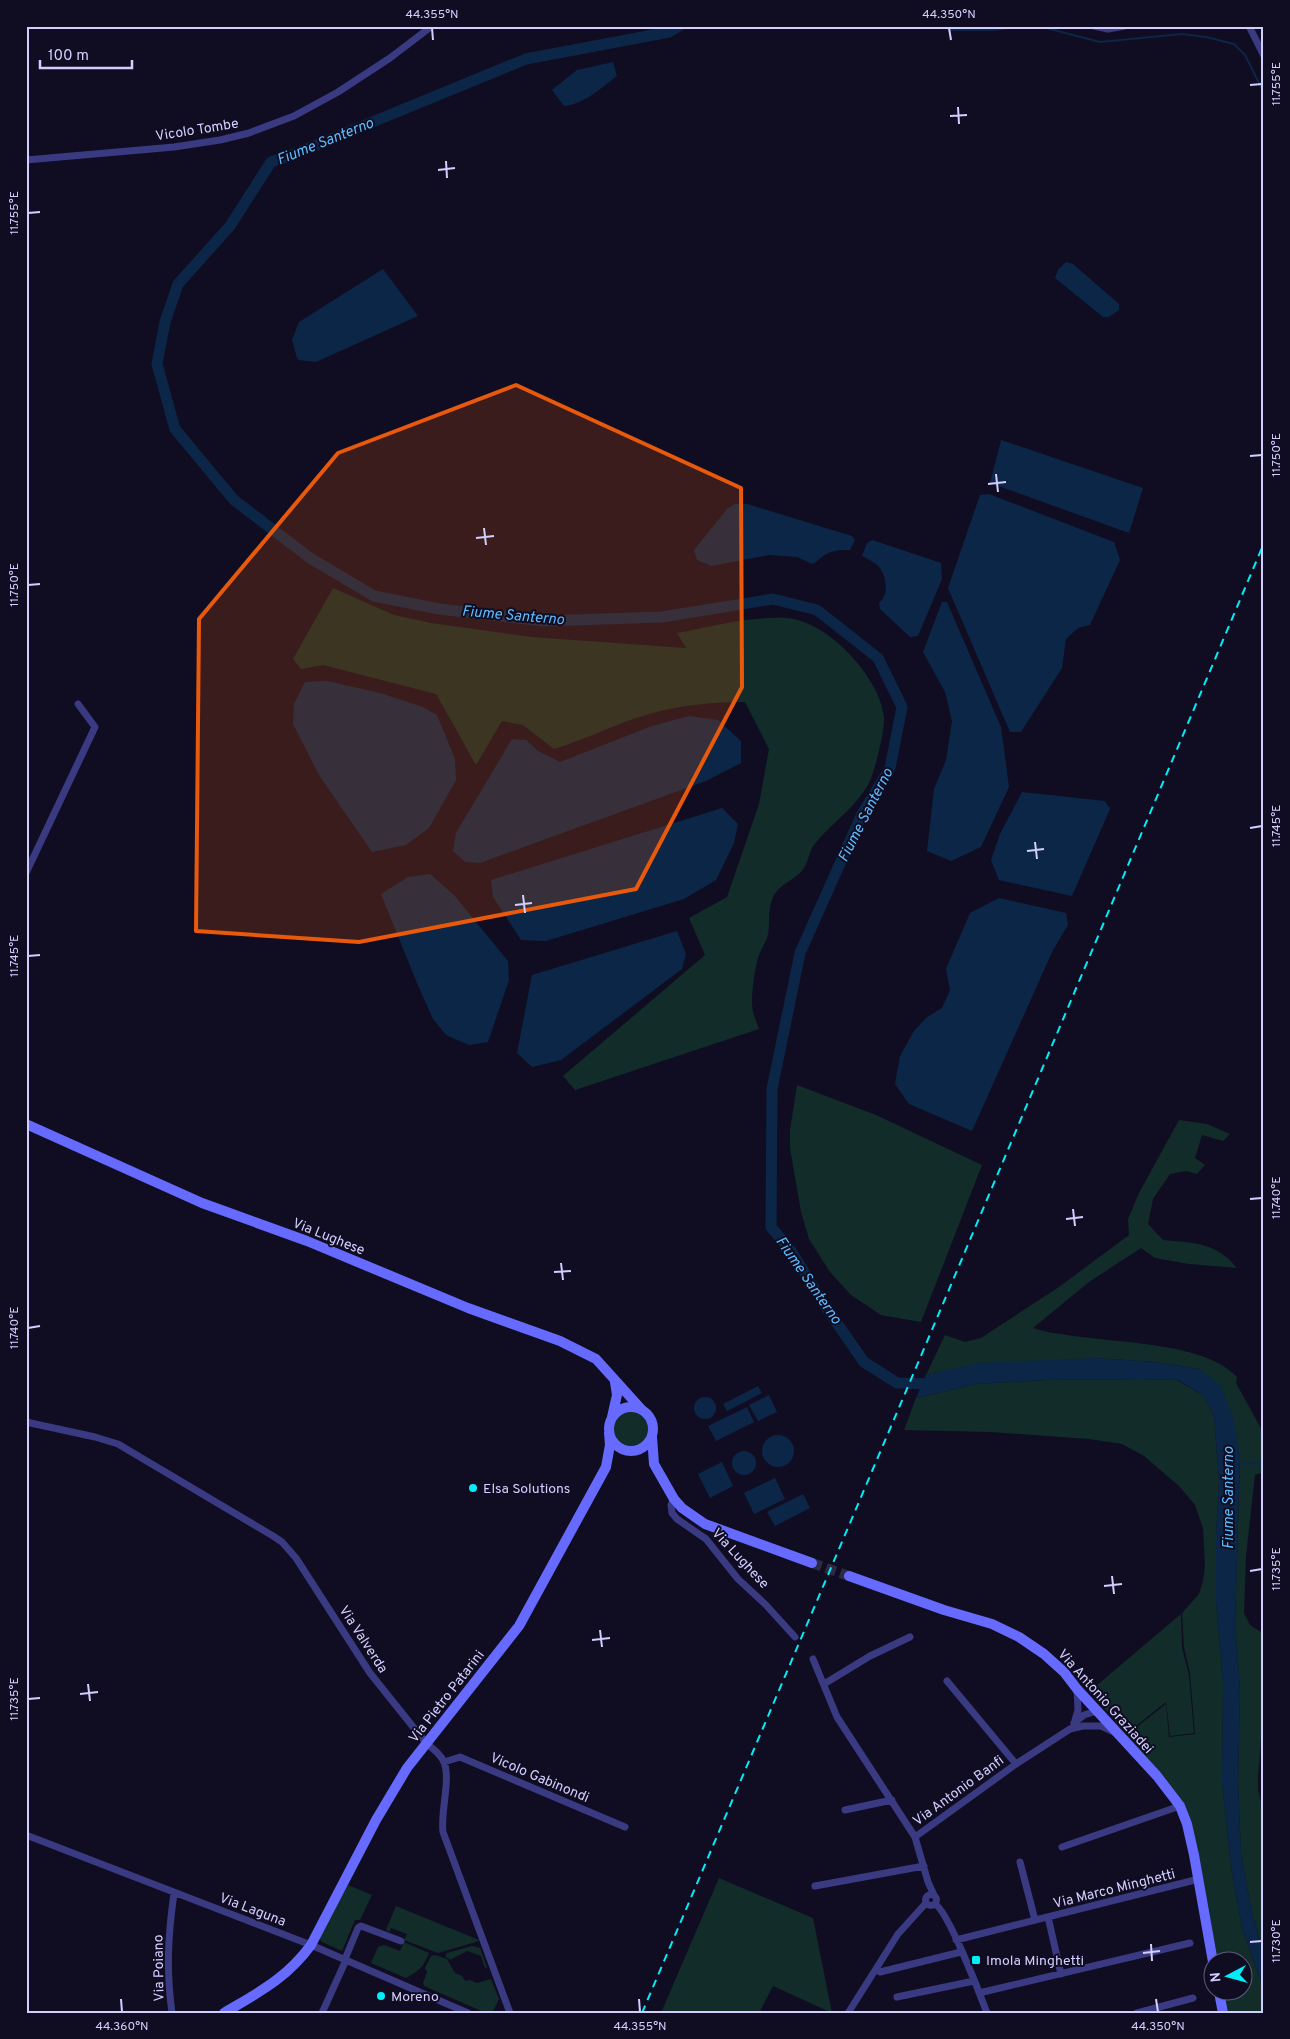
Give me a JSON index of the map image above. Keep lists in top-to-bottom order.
{
  "streets": {
    "main road": ["Via Lughese", "Via Pietro Patarini", "Via Antonio Graziadei"],
    "street": [
      "Vicolo Tombe",
      "Via Valverda",
      "Vicolo Gabinondi",
      "Via Antonio Banfi",
      "Via Marco Minghetti",
      "Via Laguna",
      "Via Poiano"
    ]
  },
  "crossings": [
    ["Via Lughese", "Via Pietro Patarini"],
    ["Via Valverda", "Via Pietro Patarini"],
    ["Via Valverda", "Vicolo Gabinondi"],
    ["Via Pietro Patarini", "Via Laguna"],
    ["Via Antonio Graziadei", "Via Antonio Banfi"],
    ["Via Antonio Graziadei", "Via Marco Minghetti"],
    ["Via Laguna", "Via Poiano"]
  ],
  "water": ["Fiume Santerno"],
  "places": {
    "other": ["Elsa Solutions", "Moreno"],
    "transit": ["Imola Minghetti"]
  },
  "scale_bar": "100 m",
  "north": "left",
  "coordinates": [
    "44.355°N",
    "44.350°N",
    "11.755°E",
    "11.750°E",
    "11.745°E",
    "11.740°E",
    "11.735°E",
    "11.730°E",
    "44.360°N"
  ]
}
